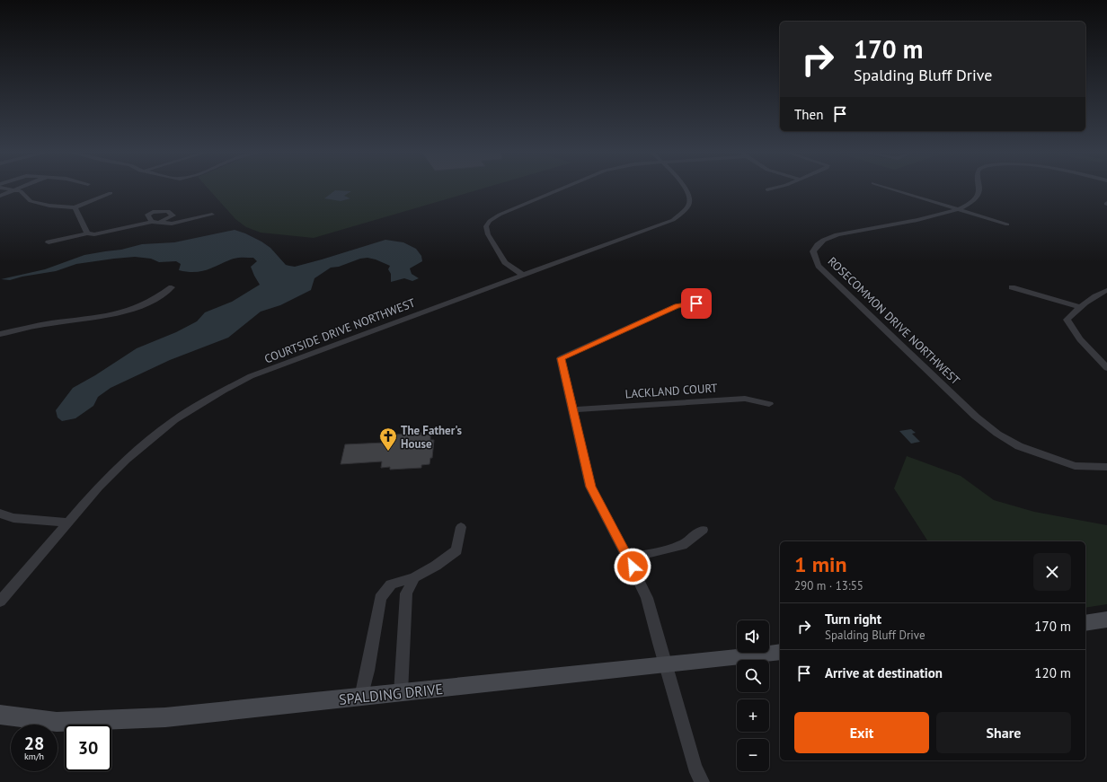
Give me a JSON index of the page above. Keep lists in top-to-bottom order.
{
  "streets": {
    "main road": ["SPALDING DRIVE"],
    "street": ["ROSECOMMON DRIVE NORTHWEST", "COURTSIDE DRIVE NORTHWEST", "LACKLAND COURT"]
  },
  "places": {
    "church": ["The Father's House"]
  },
  "page": {
    "turn": ["170 m", "Spalding Bluff Drive"],
    "then": "Then",
    "heading": ["1 min", "290 m · 13:55"],
    "list": [
      {
        "name": "Turn right",
        "note": "Spalding Bluff Drive",
        "value": "170 m"
      },
      {
        "name": "Arrive at destination",
        "value": "120 m"
      }
    ],
    "map_buttons": ["+", "−"],
    "buttons": ["Exit", "Share"],
    "speed": "28 km/h",
    "limit": "30"
  }
}
